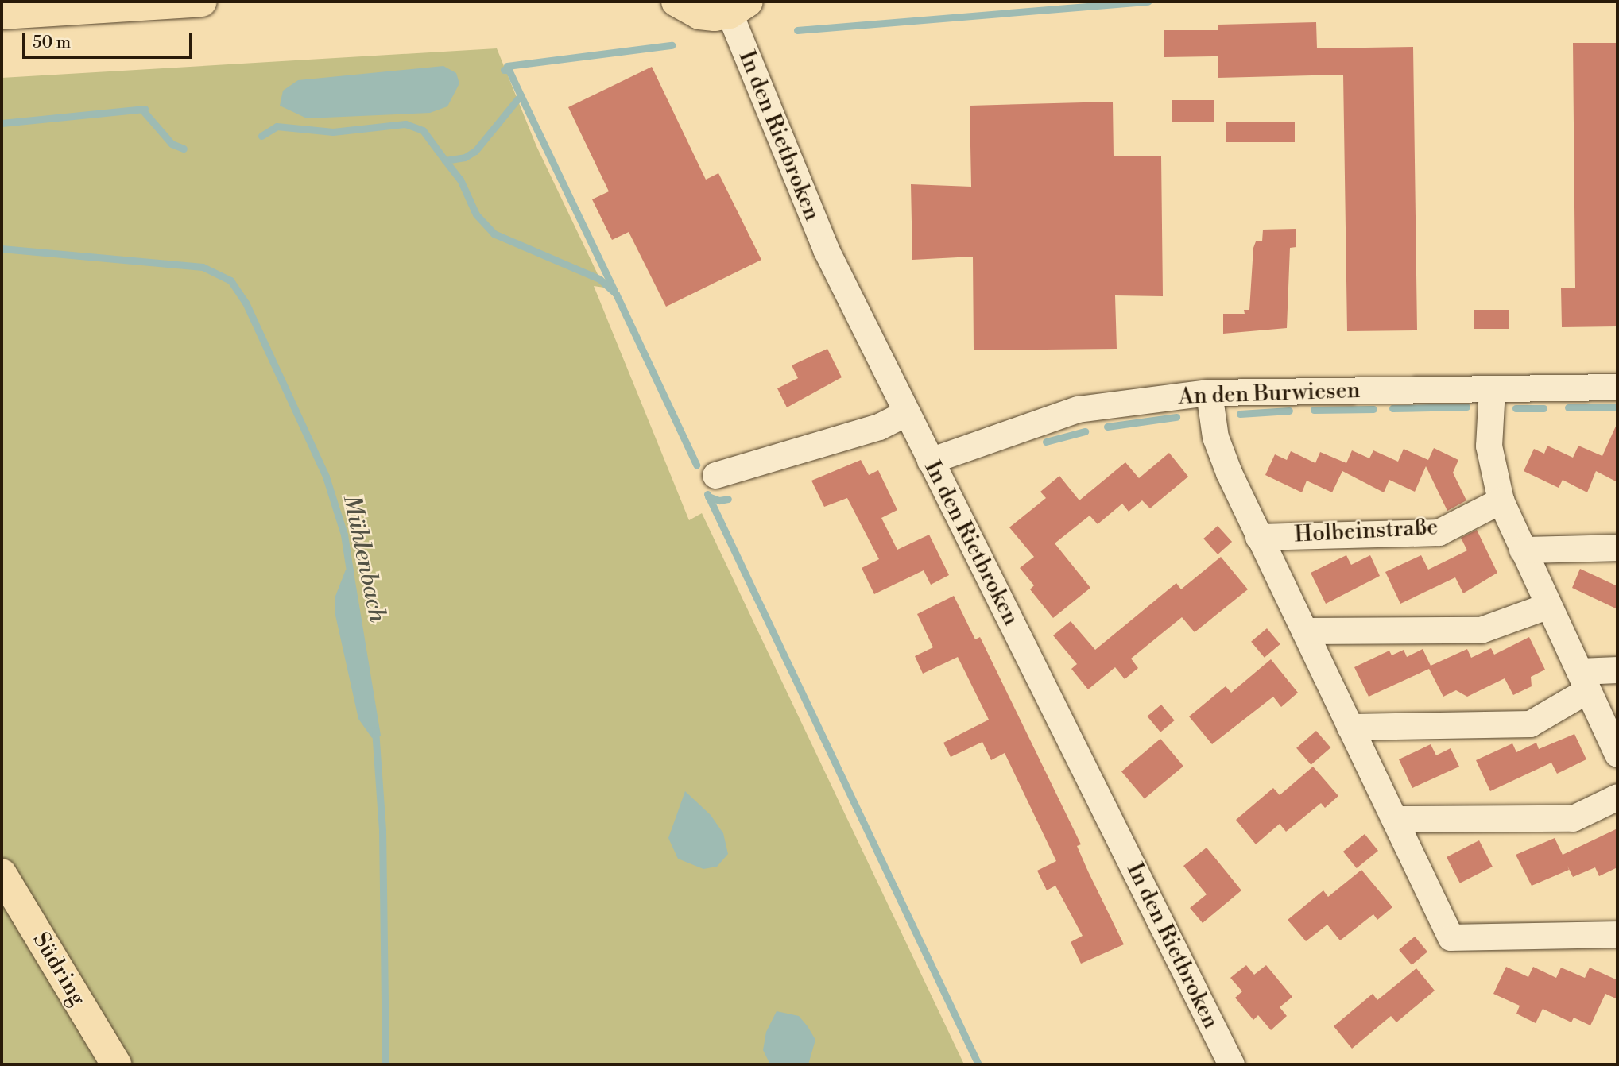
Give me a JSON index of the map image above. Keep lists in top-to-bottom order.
{
  "streets": {
    "main road": ["Südring"],
    "street": ["In den Rietbroken", "An den Burwiesen", "Holbeinstraße"]
  },
  "crossings": [
    ["In den Rietbroken", "An den Burwiesen"],
    ["An den Burwiesen", "Holbeinstraße"]
  ],
  "water": ["Mühlenbach"],
  "scale_bar": "50 m"
}
